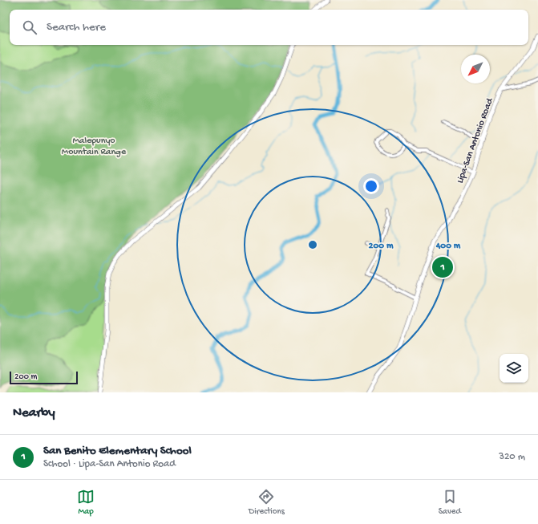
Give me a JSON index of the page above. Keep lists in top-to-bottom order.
{
  "streets": {
    "main road": ["Lipa-San Antonio Road"]
  },
  "parks": ["Malepunyo Mountain Range"],
  "scale_bar": "200 m",
  "north": "bottom left",
  "page": {
    "search": "Search here",
    "pins": "1",
    "scale": "200 m",
    "heading": "Nearby",
    "list": [
      {
        "mark": "1",
        "name": "San Benito Elementary School",
        "note": "School · Lipa-San Antonio Road",
        "value": "320 m"
      }
    ],
    "nav": ["Map", "Directions", "Saved"]
  },
  "rings": ["200 m", "400 m"]
}
